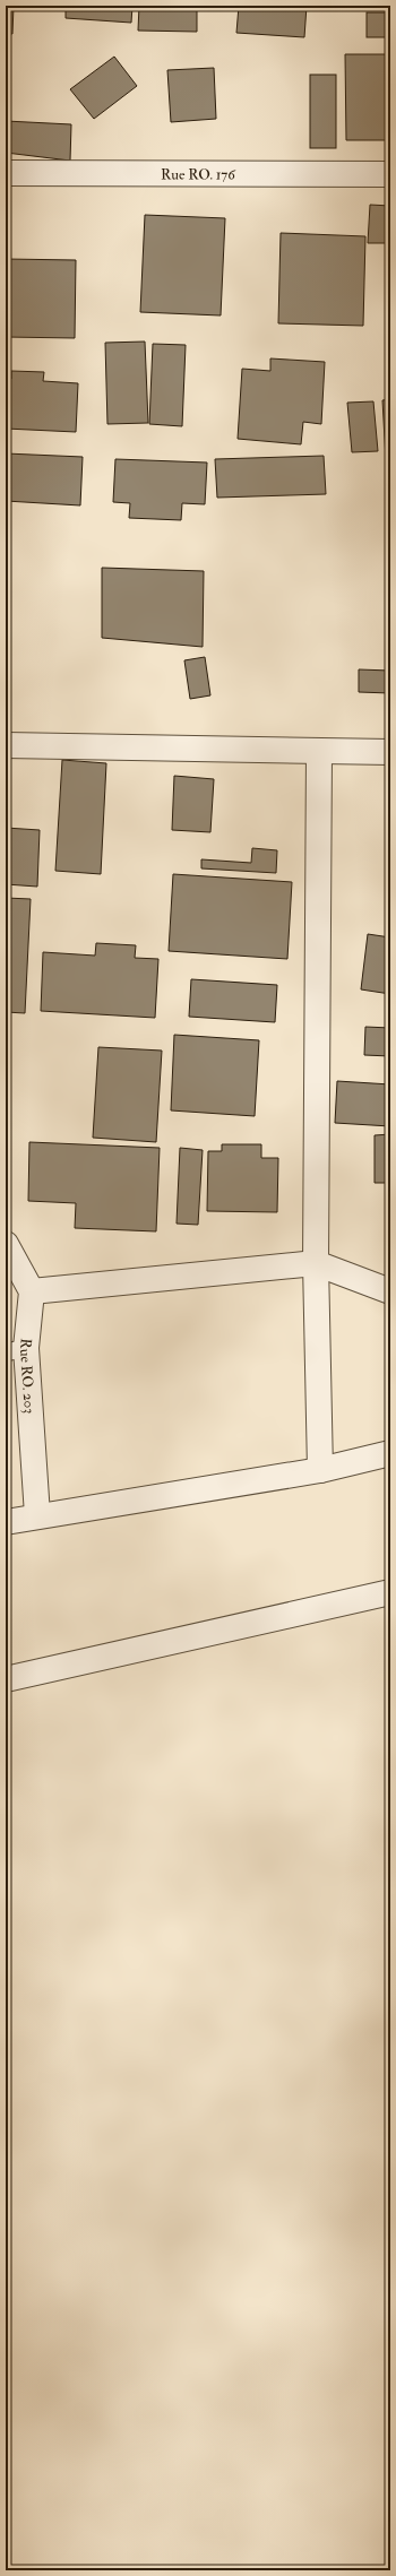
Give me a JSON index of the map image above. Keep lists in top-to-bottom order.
{
  "streets": {
    "street": ["Rue RO. 176", "Rue RO. 203"]
  }
}
